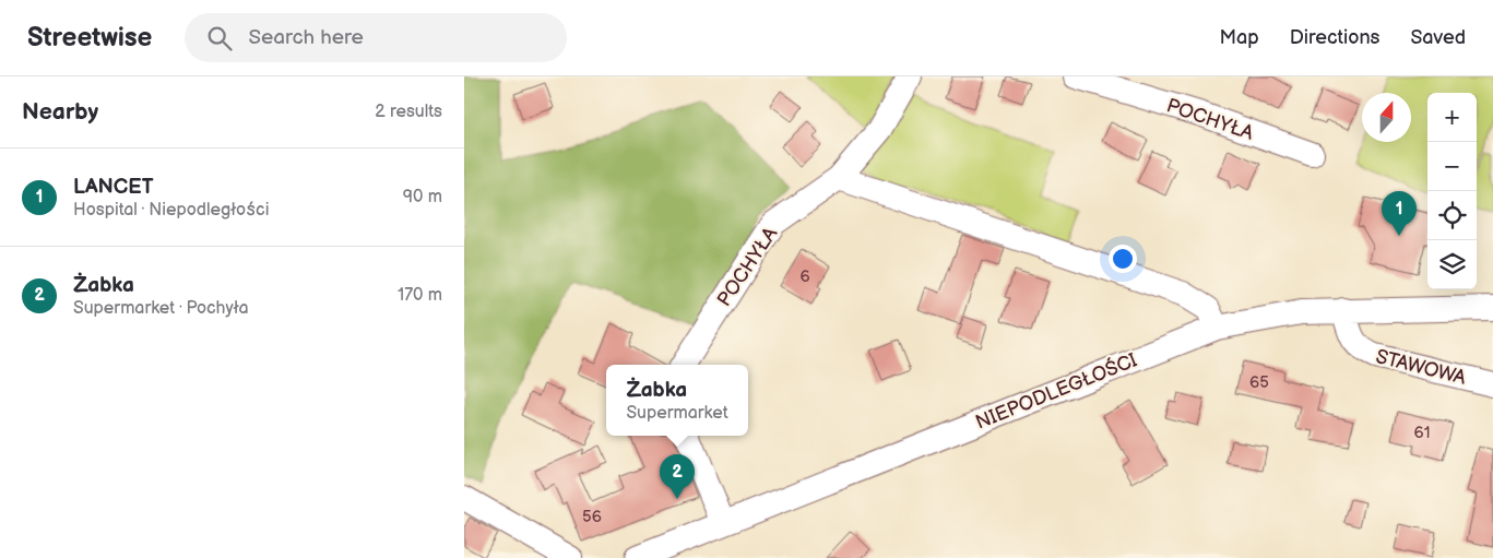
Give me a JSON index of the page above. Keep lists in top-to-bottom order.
{
  "streets": {
    "street": ["POCHYŁA", "STAWOWA", "NIEPODLEGŁOŚCI"]
  },
  "crossings": [
    ["STAWOWA", "NIEPODLEGŁOŚCI"]
  ],
  "house_numbers": [
    "6",
    "65",
    "61",
    "56"
  ],
  "north": "top",
  "page": {
    "header": "Streetwise",
    "search": "Search here",
    "nav": ["Map", "Directions", "Saved"],
    "heading": ["Nearby", "2 results"],
    "map_buttons": ["+", "−"],
    "list": [
      {
        "mark": "1",
        "name": "LANCET",
        "note": "Hospital · Niepodległości",
        "value": "90 m"
      },
      {
        "mark": "2",
        "name": "Żabka",
        "note": "Supermarket · Pochyła",
        "value": "170 m"
      }
    ],
    "pins": ["1", "2"],
    "popup": ["Żabka", "Supermarket"]
  }
}
